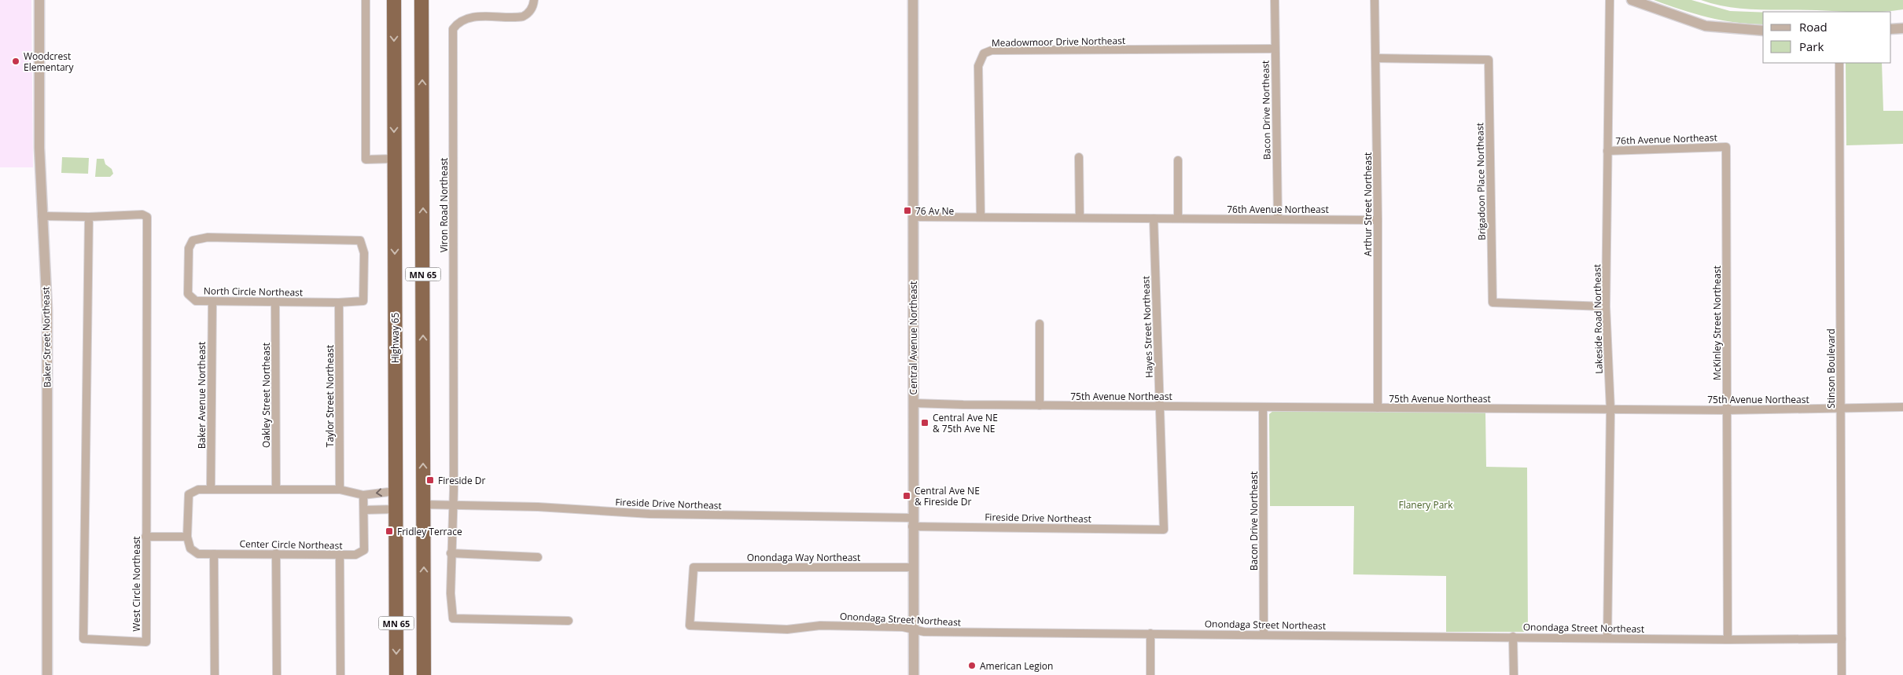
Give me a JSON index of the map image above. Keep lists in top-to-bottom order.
{
  "streets": {
    "highway": ["MN 65", "Highway 65"],
    "street": [
      "Meadowmoor Drive Northeast",
      "Bacon Drive Northeast",
      "76th Avenue Northeast",
      "Brigadoon Place Northeast",
      "Arthur Street Northeast",
      "Viron Road Northeast",
      "North Circle Northeast",
      "Lakeside Road Northeast",
      "McKinley Street Northeast",
      "Hayes Street Northeast",
      "Baker Street Northeast",
      "Central Avenue Northeast",
      "Stinson Boulevard",
      "Baker Avenue Northeast",
      "Oakley Street Northeast",
      "Taylor Street Northeast",
      "75th Avenue Northeast",
      "Fireside Drive Northeast",
      "Center Circle Northeast",
      "Onondaga Way Northeast",
      "West Circle Northeast",
      "Onondaga Street Northeast"
    ]
  },
  "crossings": [
    ["Meadowmoor Drive Northeast", "Bacon Drive Northeast"],
    ["Meadowmoor Drive Northeast", "76th Avenue Northeast"],
    ["Bacon Drive Northeast", "76th Avenue Northeast"],
    ["Bacon Drive Northeast", "75th Avenue Northeast"],
    ["Bacon Drive Northeast", "Onondaga Street Northeast"],
    ["76th Avenue Northeast", "Arthur Street Northeast"],
    ["76th Avenue Northeast", "Lakeside Road Northeast"],
    ["76th Avenue Northeast", "McKinley Street Northeast"],
    ["76th Avenue Northeast", "Hayes Street Northeast"],
    ["76th Avenue Northeast", "Central Avenue Northeast"],
    ["Brigadoon Place Northeast", "Arthur Street Northeast"],
    ["Brigadoon Place Northeast", "Lakeside Road Northeast"],
    ["Arthur Street Northeast", "75th Avenue Northeast"],
    ["Viron Road Northeast", "Fireside Drive Northeast"],
    ["MN 65", "Fireside Drive Northeast"],
    ["North Circle Northeast", "Baker Avenue Northeast"],
    ["North Circle Northeast", "Oakley Street Northeast"],
    ["North Circle Northeast", "Taylor Street Northeast"],
    ["Lakeside Road Northeast", "75th Avenue Northeast"],
    ["Lakeside Road Northeast", "Onondaga Street Northeast"],
    ["McKinley Street Northeast", "75th Avenue Northeast"],
    ["McKinley Street Northeast", "Onondaga Street Northeast"],
    ["Hayes Street Northeast", "75th Avenue Northeast"],
    ["Hayes Street Northeast", "Fireside Drive Northeast"],
    ["Baker Street Northeast", "West Circle Northeast"],
    ["Central Avenue Northeast", "75th Avenue Northeast"],
    ["Central Avenue Northeast", "Fireside Drive Northeast"],
    ["Central Avenue Northeast", "Onondaga Way Northeast"],
    ["Central Avenue Northeast", "Onondaga Street Northeast"],
    ["Stinson Boulevard", "75th Avenue Northeast"],
    ["Stinson Boulevard", "Onondaga Street Northeast"],
    ["Onondaga Way Northeast", "Onondaga Street Northeast"]
  ],
  "parks": ["Flanery Park"],
  "places": {
    "other": ["Woodcrest Elementary", "American Legion"],
    "transit": [
      "76 Av Ne",
      "Central Ave NE & 75th Ave NE",
      "Fireside Dr",
      "Central Ave NE & Fireside Dr",
      "Fridley Terrace"
    ]
  },
  "legend": ["Road", "Park"]
}
